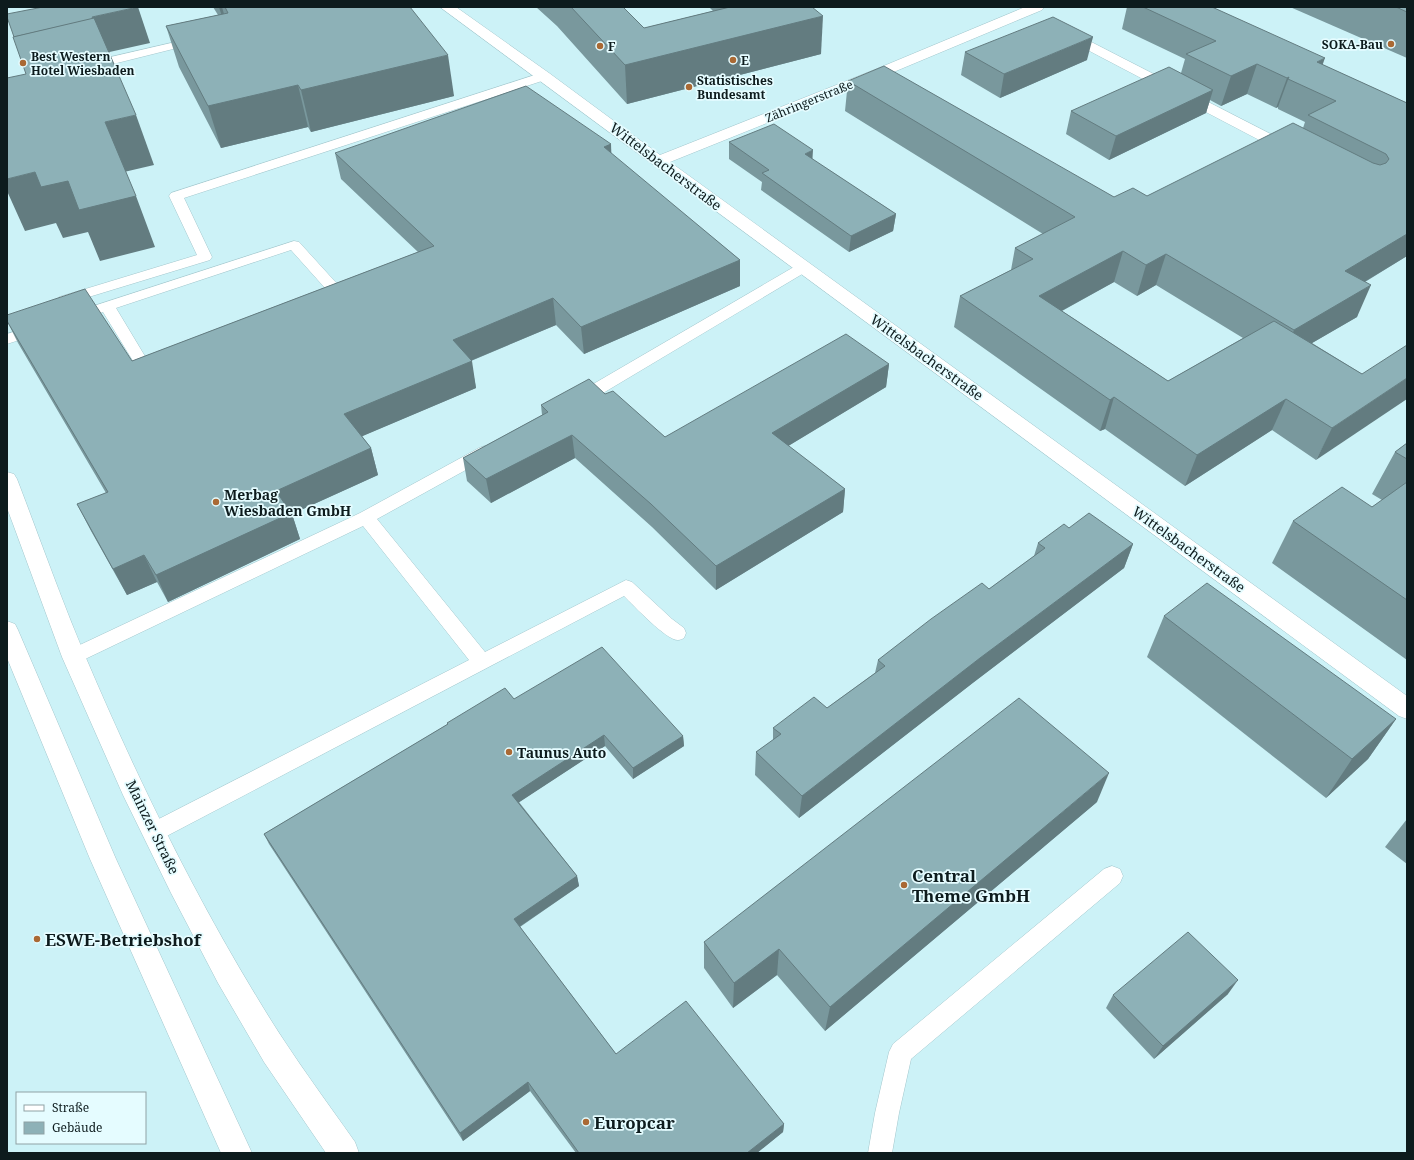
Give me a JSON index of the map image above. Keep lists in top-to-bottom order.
{
  "streets": {
    "street": ["Zähringerstraße", "Wittelsbacherstraße", "Mainzer Straße"]
  },
  "crossings": [
    ["Zähringerstraße", "Wittelsbacherstraße"]
  ],
  "places": [
    "SOKA-Bau",
    "F",
    "E",
    "Best Western Hotel Wiesbaden",
    "Statistisches Bundesamt",
    "Merbag Wiesbaden GmbH",
    "Taunus Auto",
    "Central Theme GmbH",
    "ESWE-Betriebshof",
    "Europcar"
  ],
  "legend": ["Straße", "Gebäude"]
}
